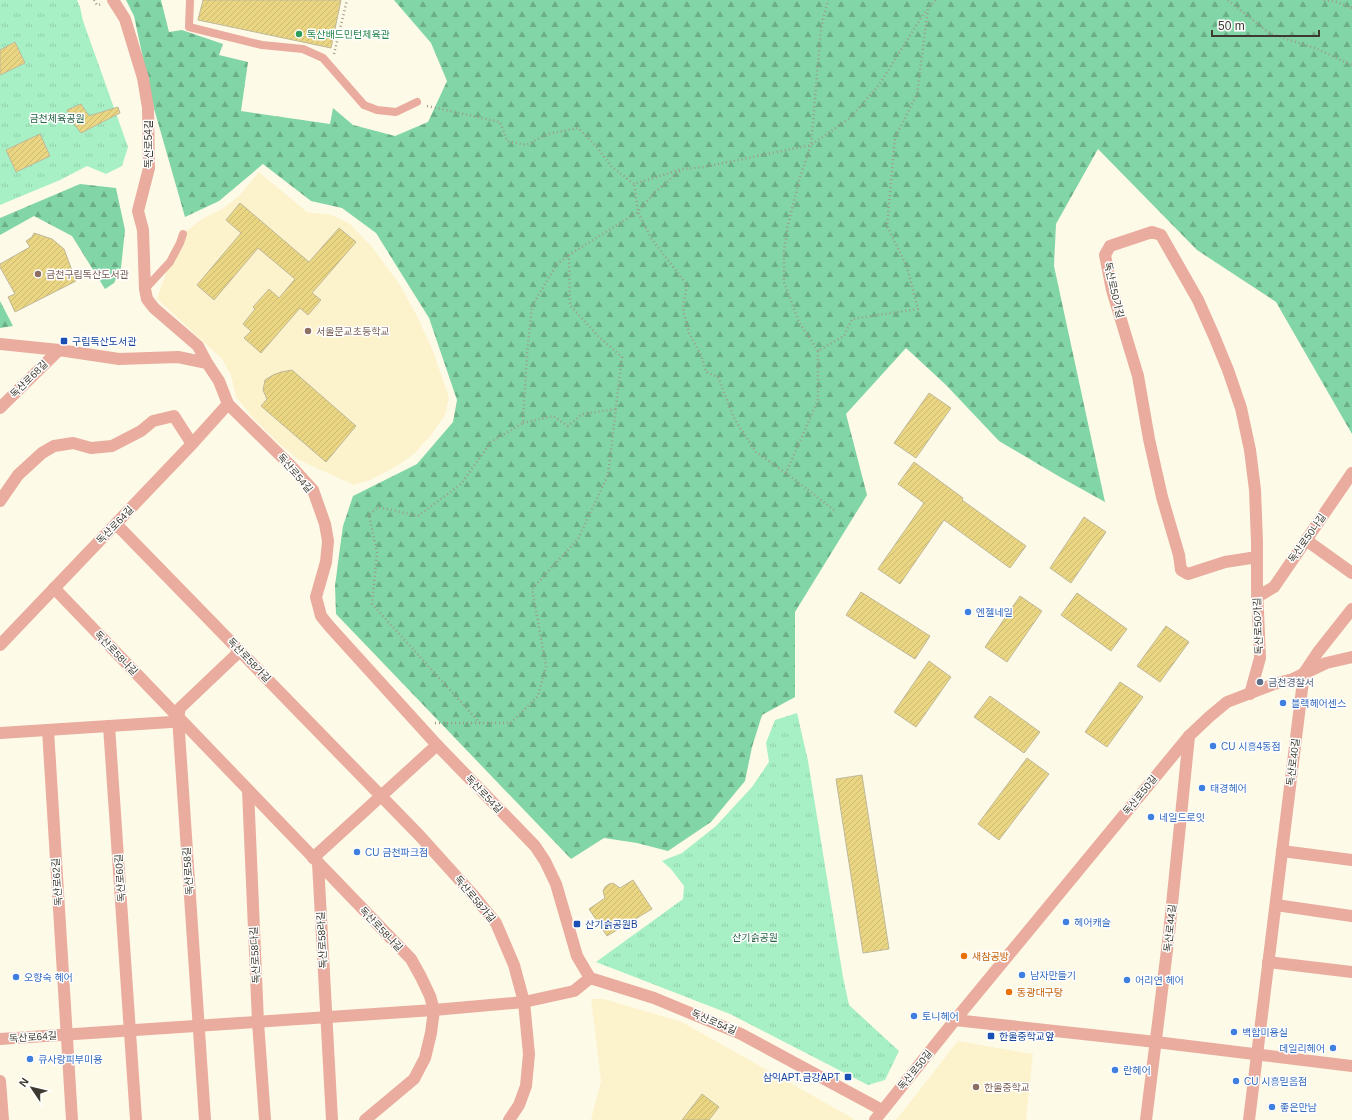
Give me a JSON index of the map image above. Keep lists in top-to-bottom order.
{
  "streets": {
    "street": [
      "독산로54길",
      "독산로50가길",
      "독산로68길",
      "독산로64길",
      "독산로50나길",
      "독산로58나길",
      "독산로58가길",
      "독산로40길",
      "독산로50길",
      "독산로58길",
      "독산로60길",
      "독산로62길",
      "독산로44길",
      "독산로58라길",
      "독산로58다길"
    ]
  },
  "crossings": [
    ["독산로54길", "독산로64길"],
    ["독산로54길", "독산로50길"],
    ["독산로50가길", "독산로50나길"],
    ["독산로50가길", "독산로50길"],
    ["독산로64길", "독산로58나길"],
    ["독산로64길", "독산로58가길"],
    ["독산로64길", "독산로62길"],
    ["독산로58나길", "독산로58길"],
    ["독산로58나길", "독산로58라길"],
    ["독산로58나길", "독산로58다길"],
    ["독산로40길", "독산로50길"],
    ["독산로50길", "독산로44길"]
  ],
  "parks": ["금천체육공원", "산기슭공원"],
  "places": {
    "other": [
      "독산배드민턴체육관",
      "금천구립독산도서관",
      "서울문교초등학교",
      "엔젤네일",
      "금천경찰서",
      "블랙헤어센스",
      "CU 시흥4동점",
      "태경헤어",
      "네일드로잇",
      "CU 금천파크점",
      "헤어캐슬",
      "새참공방",
      "남자만들기",
      "오향숙 헤어",
      "어리연 헤어",
      "동광대구탕",
      "토니헤어",
      "백합미용실",
      "데일리헤어",
      "큐사랑피부미용",
      "란헤어",
      "CU 시흥믿음점",
      "한울중학교",
      "좋은만남"
    ],
    "transit": [
      "구립독산도서관",
      "산기슭공원B",
      "한울중학교앞",
      "삼익APT.금강APT"
    ]
  },
  "scale_bar": "50 m",
  "north": "top left"
}
